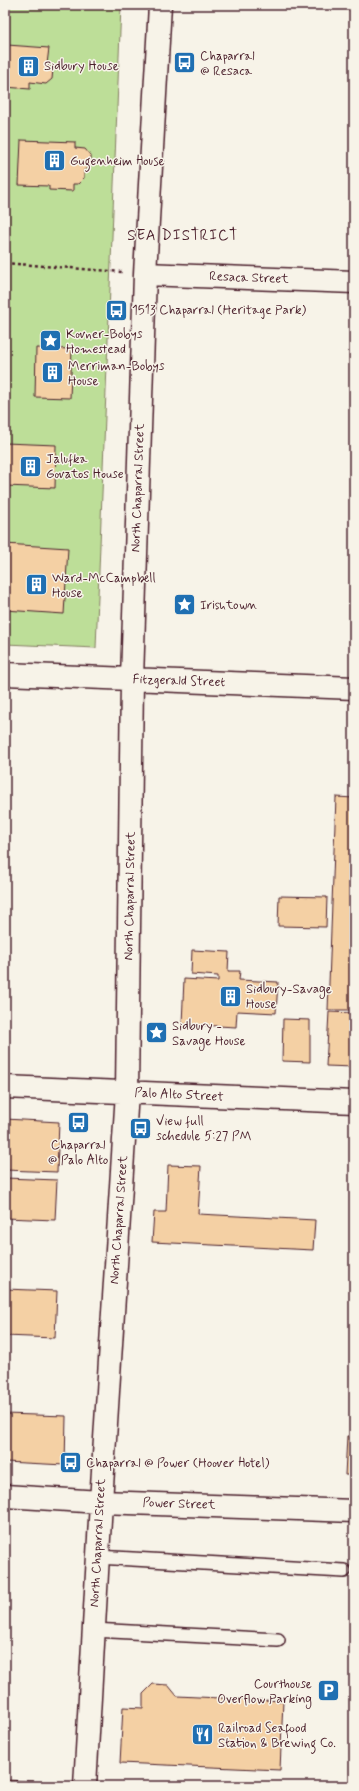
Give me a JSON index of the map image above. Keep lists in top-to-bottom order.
{
  "streets": {
    "street": [
      "Resaca Street",
      "North Chaparral Street",
      "Fitzgerald Street",
      "Palo Alto Street",
      "Power Street"
    ]
  },
  "crossings": [
    ["Resaca Street", "North Chaparral Street"],
    ["North Chaparral Street", "Fitzgerald Street"],
    ["North Chaparral Street", "Palo Alto Street"],
    ["North Chaparral Street", "Power Street"]
  ],
  "districts": ["SEA DISTRICT"],
  "places": {
    "bus stop": [
      "Chaparral @ Resaca",
      "1513 Chaparral (Heritage Park)",
      "Chaparral @ Palo Alto",
      "View full schedule 5:27 PM",
      "Chaparral @ Power (Hoover Hotel)"
    ],
    "building": [
      "Sidbury House",
      "Gugenheim House",
      "Merriman-Bobys House",
      "Jalufka Govatos House",
      "Ward-McCampbell House",
      "Sidbury-Savage House"
    ],
    "place": ["Kovner-Bobys Homestead", "Irishtown", "Sidbury - Savage House"],
    "parking": ["Courthouse Overflow Parking"],
    "restaurant": ["Railroad Seafood Station & Brewing Co."]
  }
}
